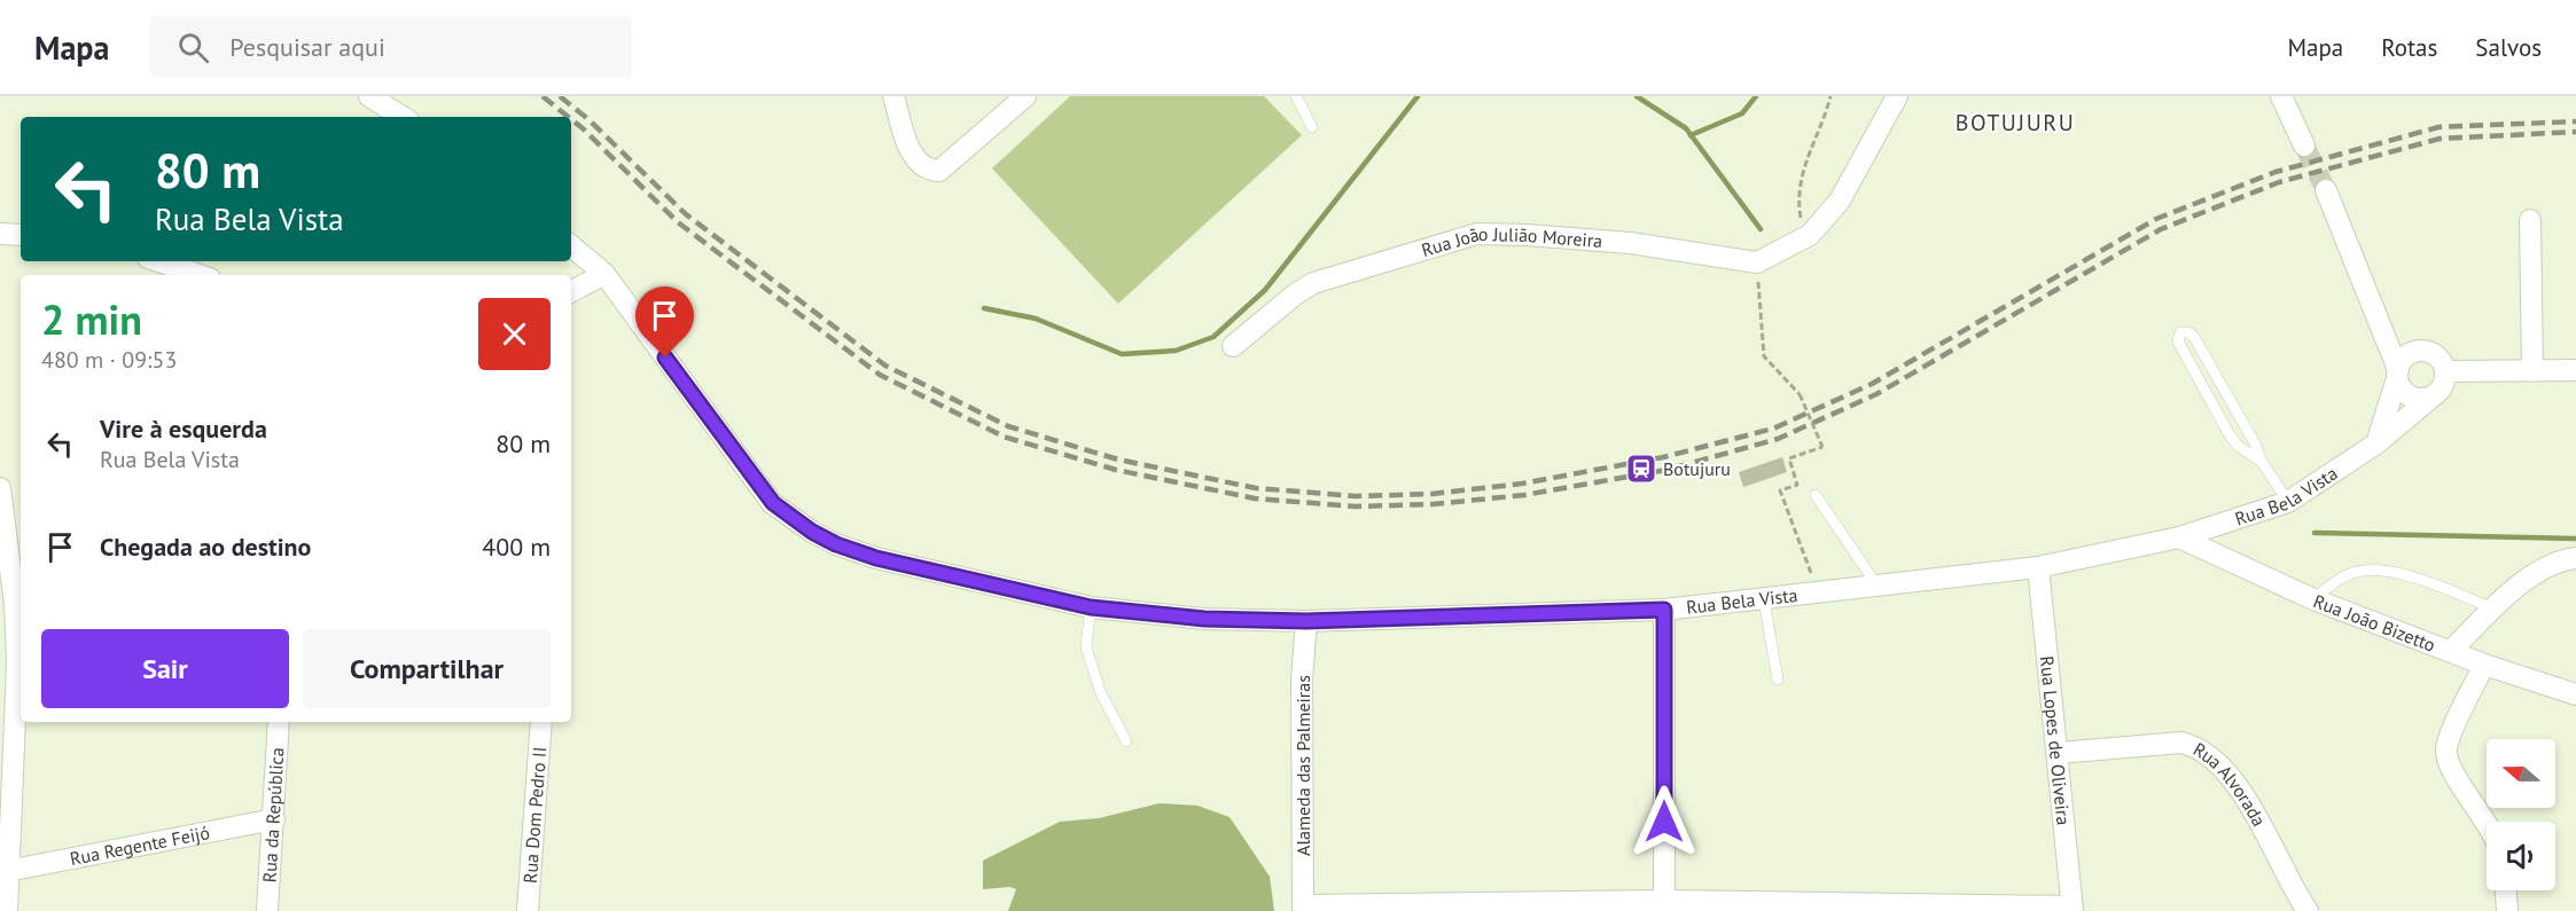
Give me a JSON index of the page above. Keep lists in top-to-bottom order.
{
  "streets": {
    "street": [
      "Rua João Julião Moreira",
      "Rua Bela Vista",
      "Rua João Bizetto",
      "Rua Lopes de Oliveira",
      "Alameda das Palmeiras",
      "Rua Alvorada",
      "Rua da República",
      "Rua Dom Pedro II",
      "Rua Regente Feijó"
    ]
  },
  "crossings": [
    ["Rua Bela Vista", "Rua João Bizetto"],
    ["Rua Bela Vista", "Rua Lopes de Oliveira"],
    ["Rua Bela Vista", "Alameda das Palmeiras"],
    ["Rua Lopes de Oliveira", "Rua Alvorada"],
    ["Rua da República", "Rua Regente Feijó"]
  ],
  "districts": ["BOTUJURU"],
  "places": {
    "station": ["Botujuru"]
  },
  "north": "left",
  "page": {
    "header": "Mapa",
    "search": "Pesquisar aqui",
    "nav": ["Mapa", "Rotas", "Salvos"],
    "turn": ["80 m", "Rua Bela Vista"],
    "heading": ["2 min", "480 m · 09:53"],
    "list": [
      {
        "name": "Vire à esquerda",
        "note": "Rua Bela Vista",
        "value": "80 m"
      },
      {
        "name": "Chegada ao destino",
        "value": "400 m"
      }
    ],
    "buttons": ["Sair", "Compartilhar"]
  }
}
